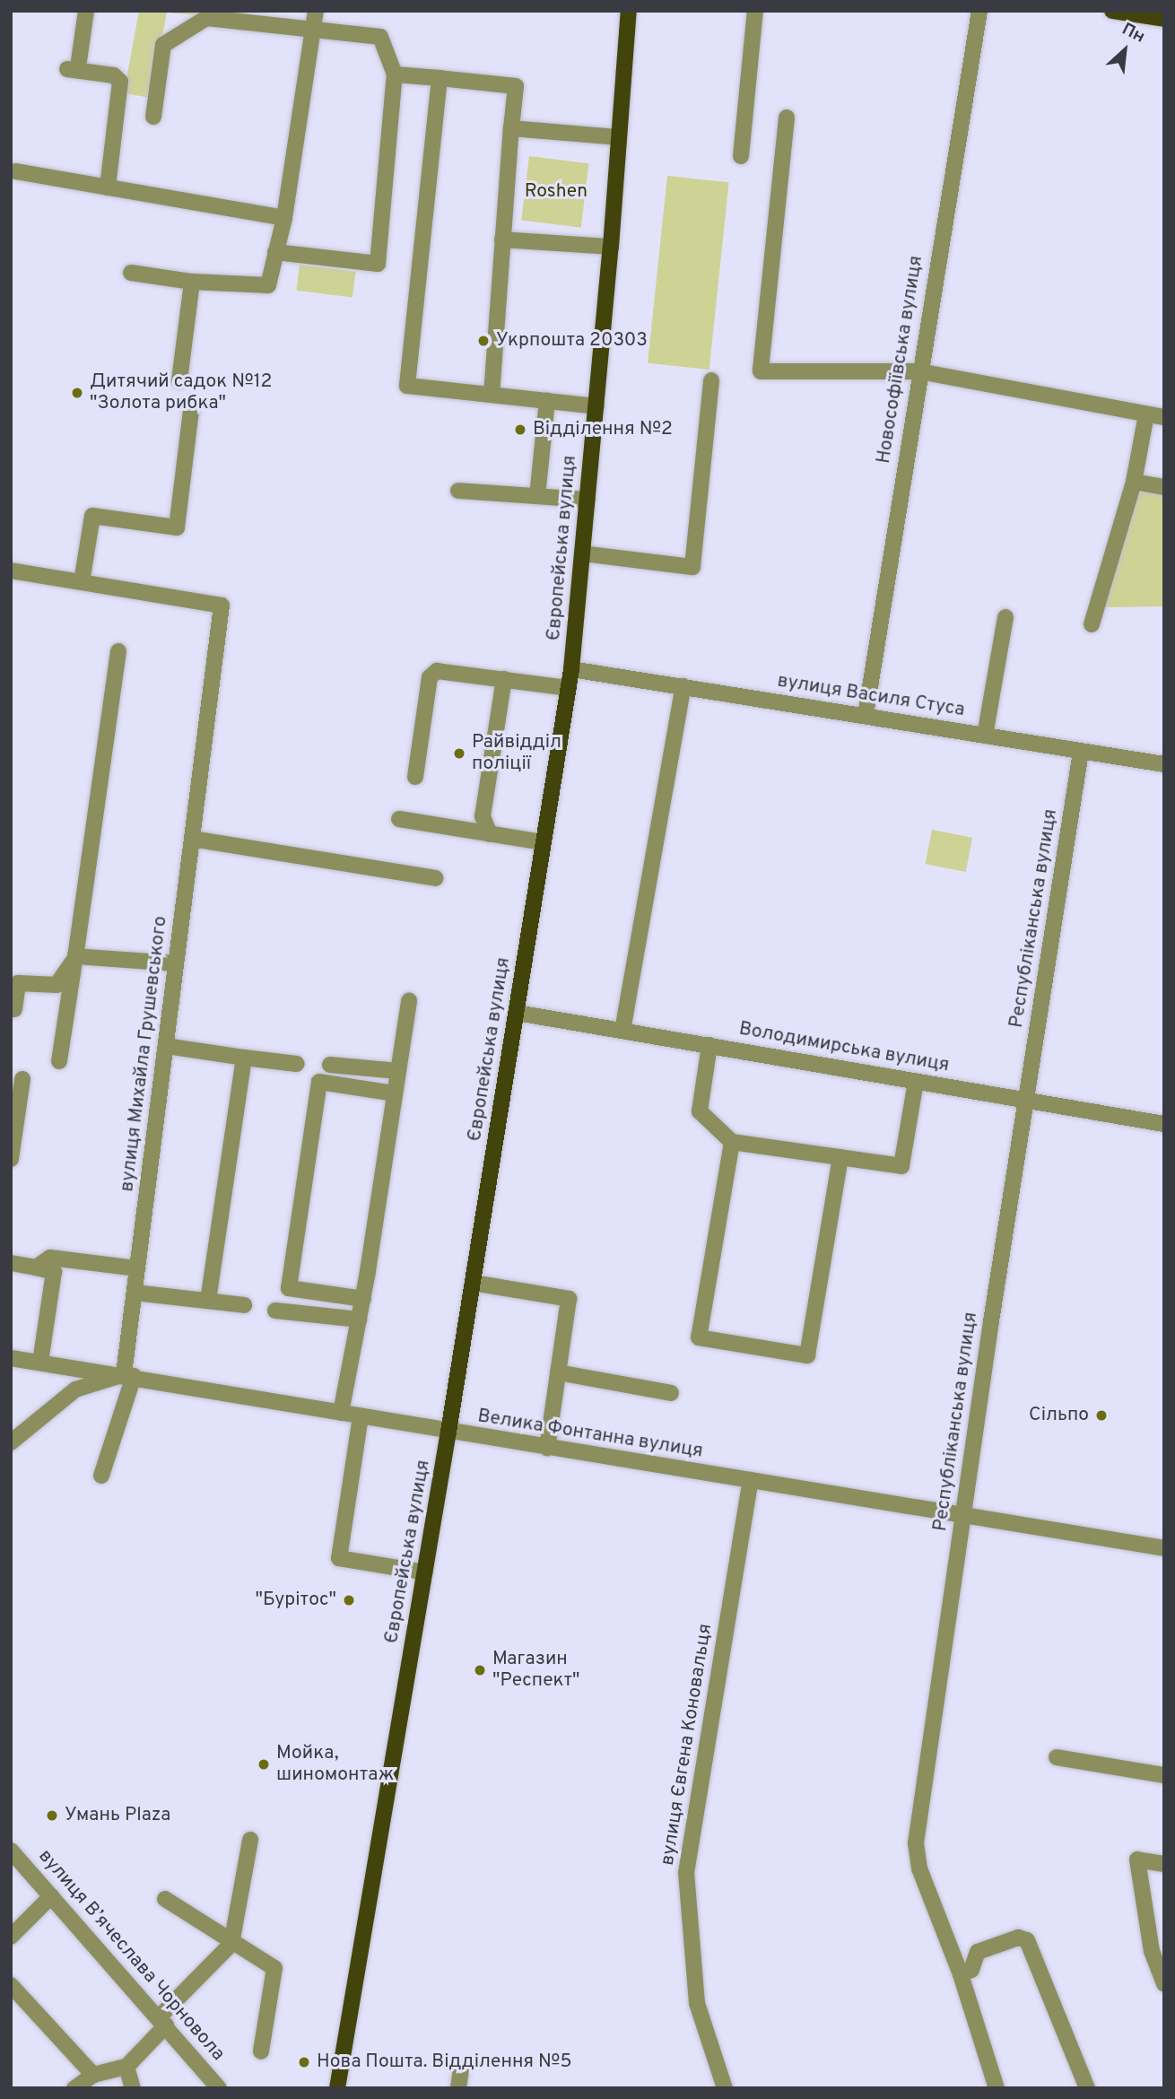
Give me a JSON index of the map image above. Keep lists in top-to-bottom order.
{
  "streets": {
    "main road": ["Європейська вулиця"],
    "street": [
      "Новософіївська вулиця",
      "вулиця Василя Стуса",
      "Республіканська вулиця",
      "Володимирська вулиця",
      "вулиця Михайла Грушевського",
      "Велика Фонтанна вулиця",
      "вулиця Євгена Коновальця",
      "вулиця В’ячеслава Чорновола"
    ]
  },
  "crossings": [
    ["Новософіївська вулиця", "вулиця Василя Стуса"],
    ["Європейська вулиця", "вулиця Василя Стуса"],
    ["Європейська вулиця", "Володимирська вулиця"],
    ["Європейська вулиця", "Велика Фонтанна вулиця"],
    ["вулиця Василя Стуса", "Республіканська вулиця"],
    ["Республіканська вулиця", "Володимирська вулиця"],
    ["Республіканська вулиця", "Велика Фонтанна вулиця"],
    ["вулиця Михайла Грушевського", "Велика Фонтанна вулиця"],
    ["Велика Фонтанна вулиця", "вулиця Євгена Коновальця"]
  ],
  "parks": ["Roshen"],
  "places": [
    "Укрпошта 20303",
    "Дитячий садок №12 \"Золота рибка\"",
    "Відділення №2",
    "Райвідділ поліції",
    "Сільпо",
    "\"Бурітос\"",
    "Магазин \"Респект\"",
    "Мойка, шиномонтаж",
    "Умань Plaza",
    "Нова Пошта. Відділення №5"
  ],
  "north": "top right"
}
